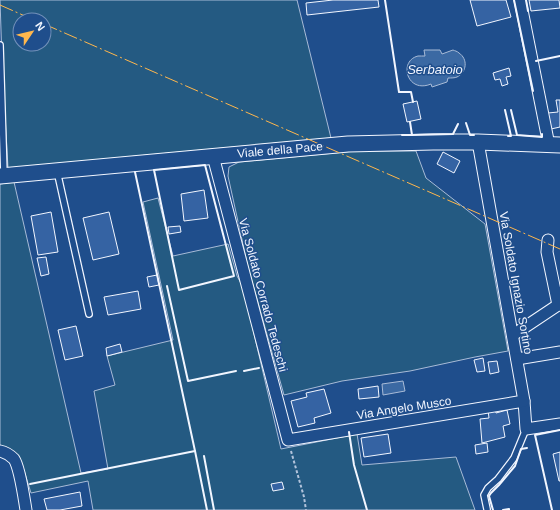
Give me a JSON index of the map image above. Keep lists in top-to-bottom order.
{
  "streets": {
    "street": [
      "Viale della Pace",
      "Via Soldato Ignazio Sortino",
      "Via Soldato Corrado Tedeschi",
      "Via Angelo Musco"
    ]
  },
  "crossings": [
    ["Viale della Pace", "Via Soldato Ignazio Sortino"],
    ["Viale della Pace", "Via Soldato Corrado Tedeschi"],
    ["Via Soldato Ignazio Sortino", "Via Angelo Musco"],
    ["Via Soldato Corrado Tedeschi", "Via Angelo Musco"]
  ],
  "water": ["Serbatoio"],
  "north": "top right"
}
